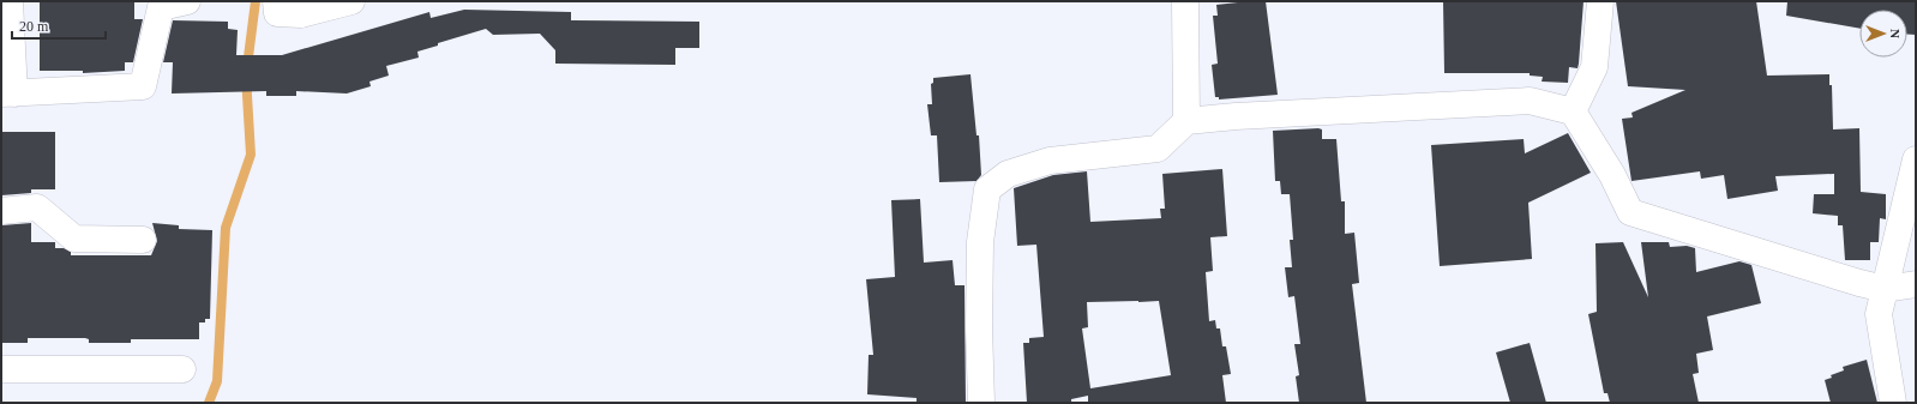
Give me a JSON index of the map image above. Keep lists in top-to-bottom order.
{
  "scale_bar": "20 m",
  "north": "right"
}
